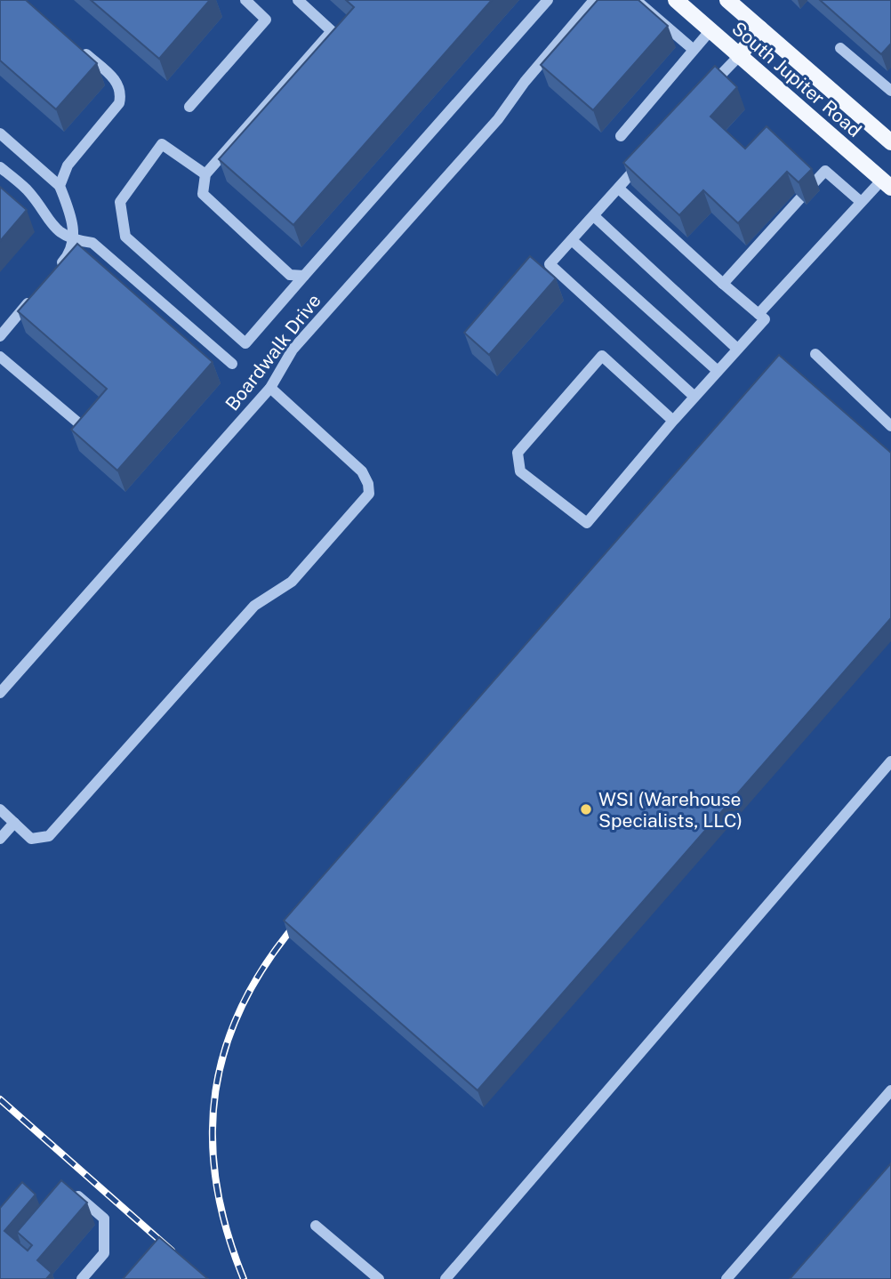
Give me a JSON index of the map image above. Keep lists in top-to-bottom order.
{
  "streets": {
    "main road": ["South Jupiter Road"],
    "street": ["Boardwalk Drive"]
  },
  "places": ["WSI (Warehouse Specialists, LLC)"]
}
